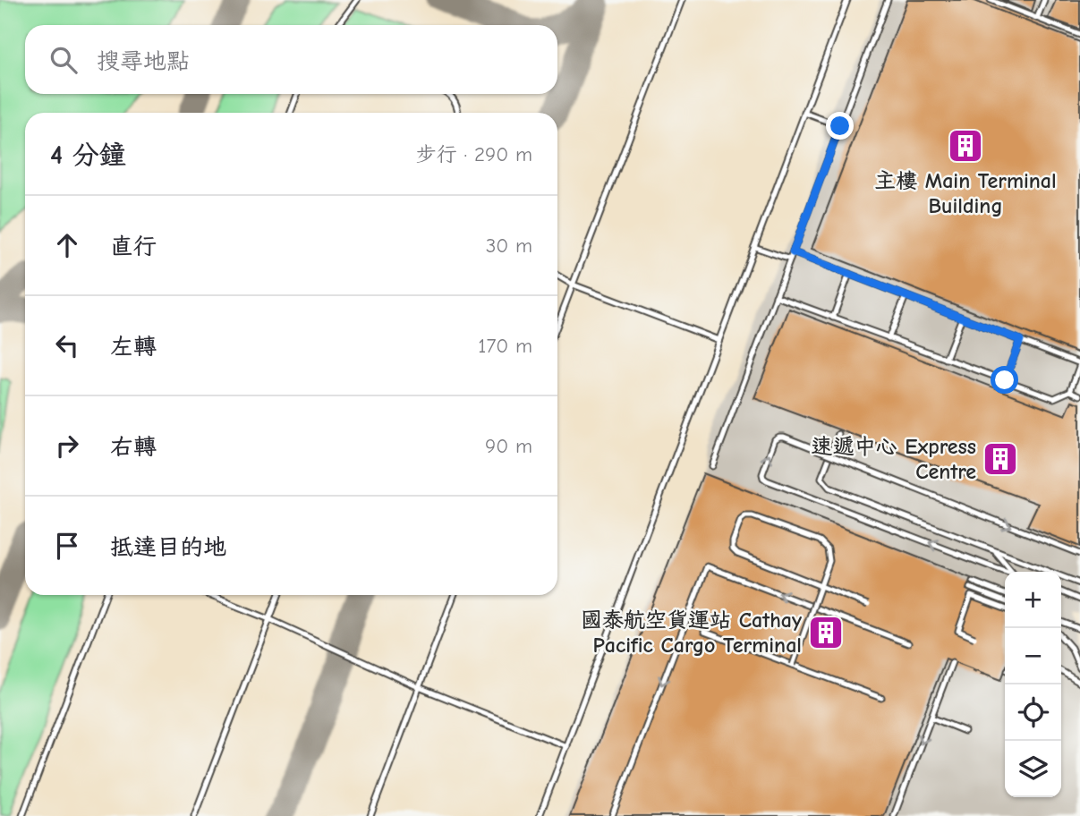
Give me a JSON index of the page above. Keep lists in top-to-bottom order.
{
  "places": {
    "building": ["主樓 Main Terminal Building", "速遞中心 Express Centre", "國泰航空貨運站 Cathay Pacific Cargo Terminal"]
  },
  "page": {
    "search": "搜尋地點",
    "heading": ["4 分鐘", "步行 · 290 m"],
    "list": [
      ["直行", "30 m"],
      ["左轉", "170 m"],
      ["右轉", "90 m"],
      "抵達目的地"
    ],
    "map_buttons": ["+", "−"]
  }
}
